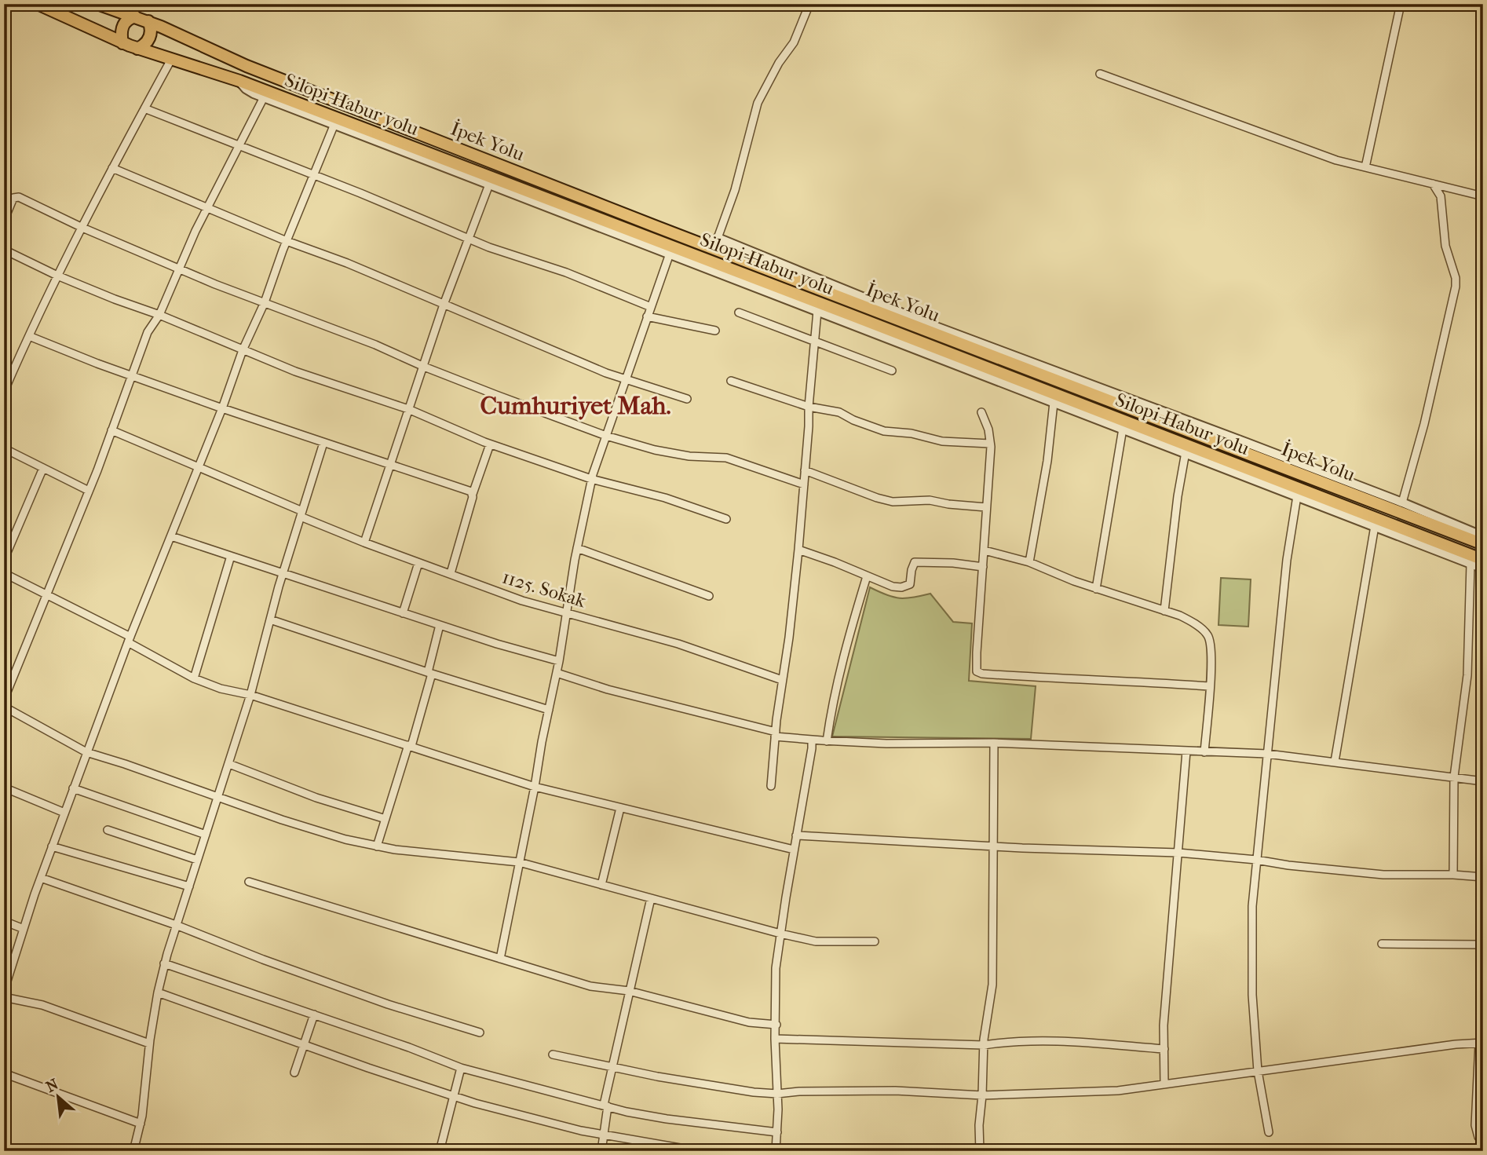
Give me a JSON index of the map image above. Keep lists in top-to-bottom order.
{
  "streets": {
    "highway": ["Silopi-Habur yolu", "İpek Yolu"],
    "street": ["1125. Sokak"]
  },
  "crossings": [
    ["Silopi-Habur yolu", "İpek Yolu"]
  ],
  "districts": ["Cumhuriyet Mah."],
  "north": "top left"
}
